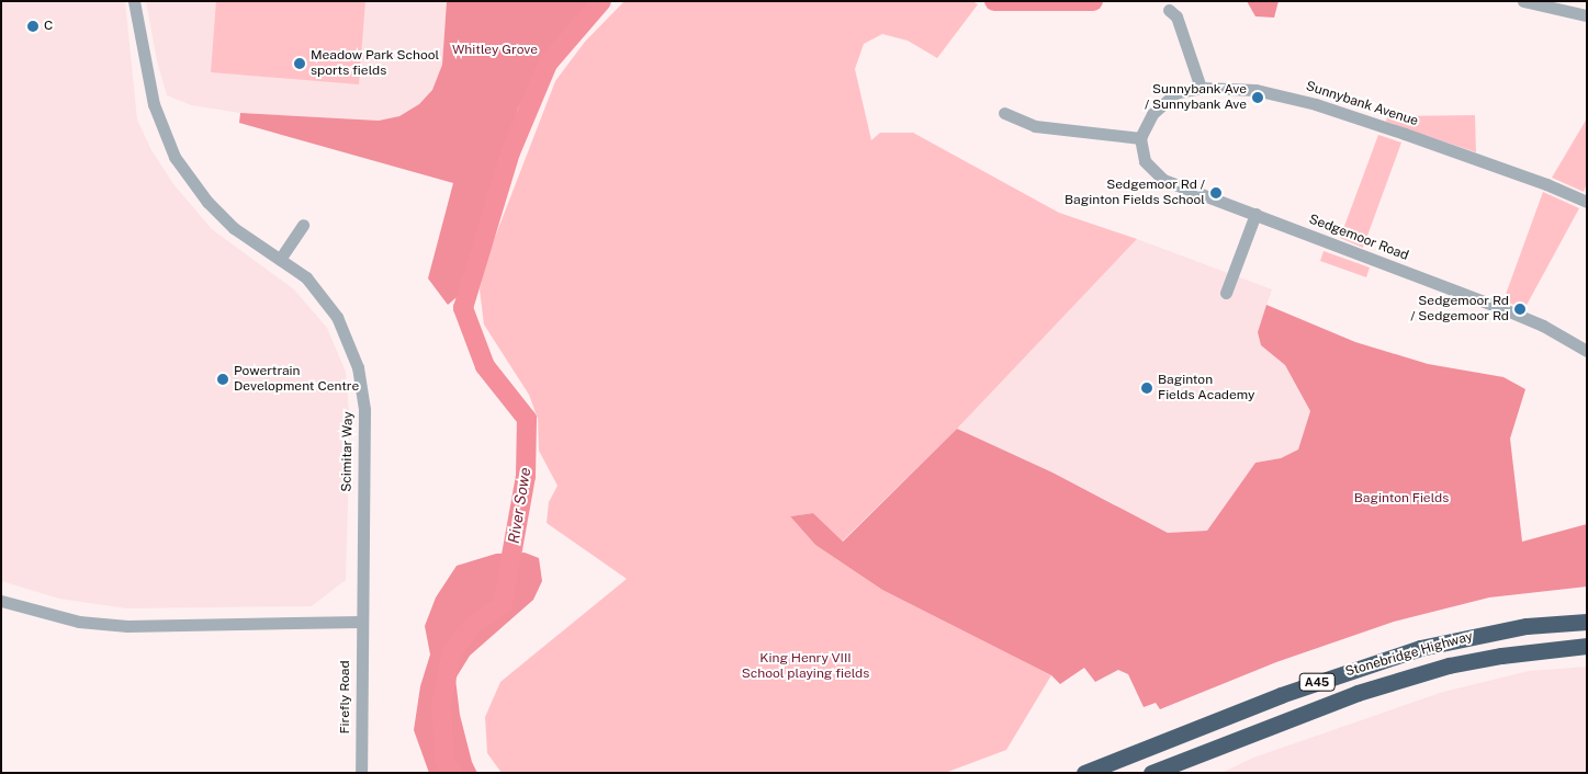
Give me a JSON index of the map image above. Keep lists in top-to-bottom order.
{
  "streets": {
    "highway": ["Stonebridge Highway", "A45"],
    "street": [
      "Sunnybank Avenue",
      "Sedgemoor Road",
      "Scimitar Way",
      "Firefly Road"
    ]
  },
  "crossings": [
    ["Sunnybank Avenue", "Sedgemoor Road"],
    ["Scimitar Way", "Firefly Road"]
  ],
  "water": ["River Sowe"],
  "parks": ["Whitley Grove", "Baginton Fields", "King Henry VIII School playing fields"],
  "places": [
    "C",
    "Meadow Park School sports fields",
    "Sunnybank Ave / Sunnybank Ave",
    "Sedgemoor Rd / Baginton Fields School",
    "Sedgemoor Rd / Sedgemoor Rd",
    "Powertrain Development Centre",
    "Baginton Fields Academy"
  ]
}
